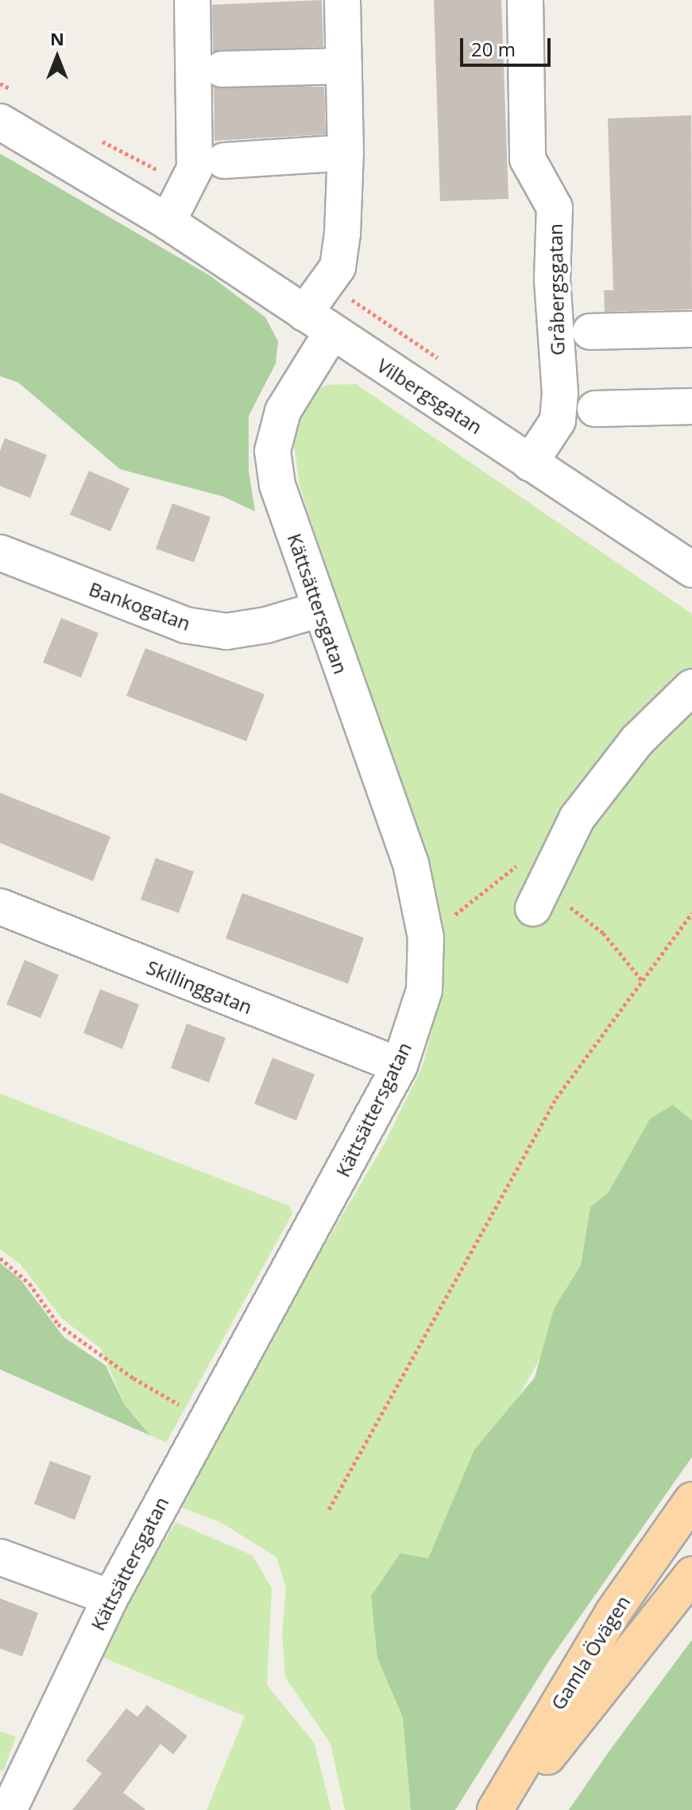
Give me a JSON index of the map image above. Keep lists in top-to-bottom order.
{
  "streets": {
    "main road": ["Gamla Övägen"],
    "street": [
      "Gråbergsgatan",
      "Vilbergsgatan",
      "Kättsättersgatan",
      "Bankogatan",
      "Skillinggatan"
    ]
  },
  "crossings": [
    ["Gråbergsgatan", "Vilbergsgatan"],
    ["Vilbergsgatan", "Kättsättersgatan"],
    ["Kättsättersgatan", "Bankogatan"],
    ["Kättsättersgatan", "Skillinggatan"]
  ],
  "scale_bar": "20 m",
  "north": "top"
}
